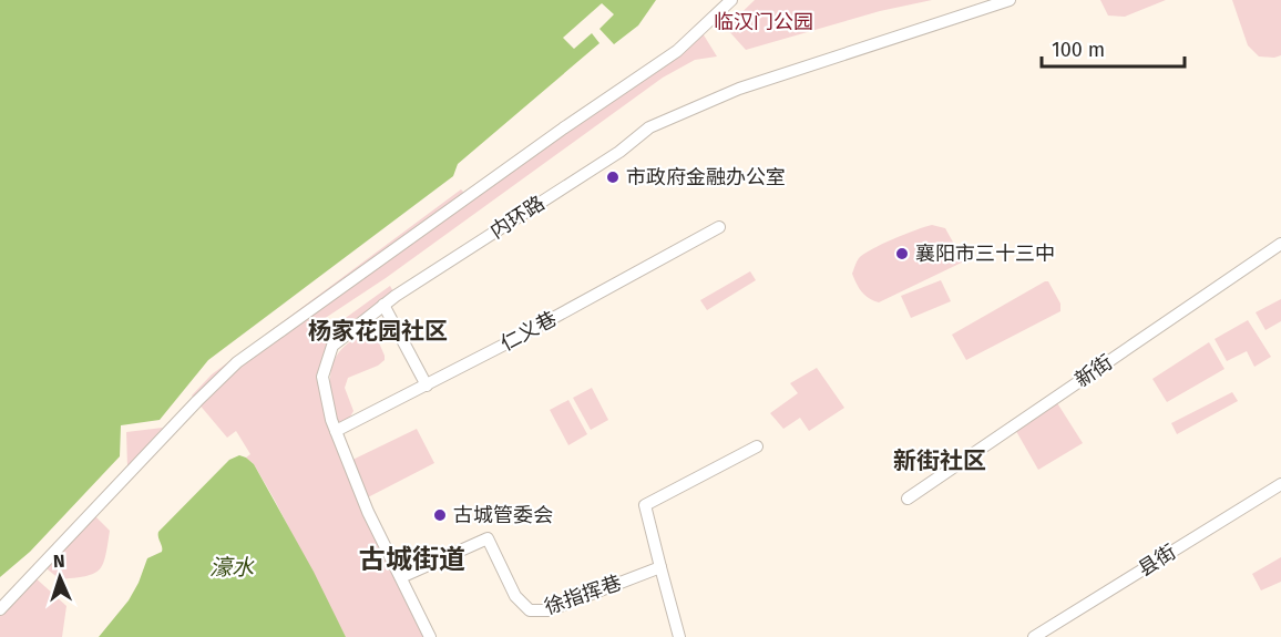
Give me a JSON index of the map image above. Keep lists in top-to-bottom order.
{
  "streets": {
    "street": [
      "内环路",
      "仁义巷",
      "新街",
      "县街",
      "徐指挥巷"
    ]
  },
  "crossings": [
    ["内环路", "仁义巷"],
    ["内环路", "徐指挥巷"]
  ],
  "districts": ["杨家花园社区", "新街社区", "古城街道"],
  "water": ["濠水"],
  "parks": ["临汉门公园"],
  "places": ["市政府金融办公室", "襄阳市三十三中", "古城管委会"],
  "scale_bar": "100 m",
  "north": "top"
}
